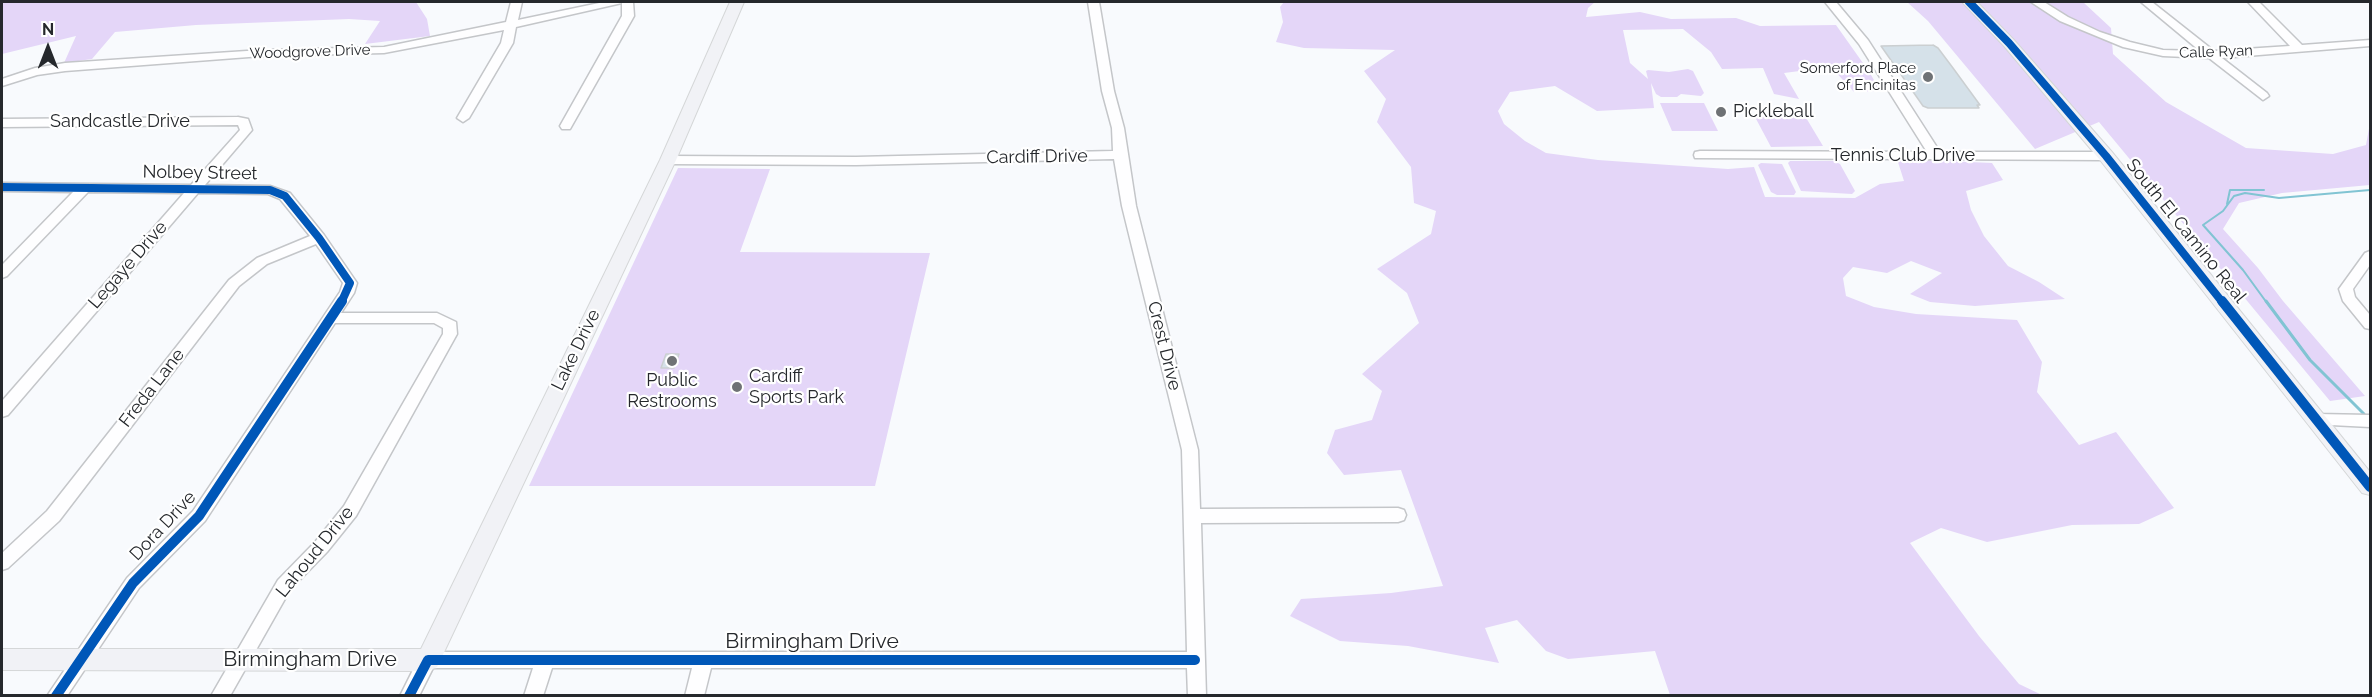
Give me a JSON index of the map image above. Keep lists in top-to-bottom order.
{
  "streets": {
    "main road": ["South El Camino Real", "Lake Drive", "Birmingham Drive"],
    "street": [
      "Woodgrove Drive",
      "Calle Ryan",
      "Sandcastle Drive",
      "Tennis Club Drive",
      "Cardiff Drive",
      "Nolbey Street",
      "Legaye Drive",
      "Crest Drive",
      "Freda Lane",
      "Dora Drive",
      "Lahoud Drive"
    ]
  },
  "crossings": [
    ["Sandcastle Drive", "Legaye Drive"],
    ["Tennis Club Drive", "South El Camino Real"],
    ["Cardiff Drive", "Crest Drive"],
    ["Cardiff Drive", "Lake Drive"],
    ["Nolbey Street", "Legaye Drive"],
    ["Nolbey Street", "Freda Lane"],
    ["Nolbey Street", "Dora Drive"],
    ["Nolbey Street", "Lahoud Drive"],
    ["Crest Drive", "Birmingham Drive"],
    ["Lake Drive", "Birmingham Drive"],
    ["Dora Drive", "Lahoud Drive"],
    ["Dora Drive", "Birmingham Drive"],
    ["Lahoud Drive", "Birmingham Drive"]
  ],
  "places": [
    "Somerford Place of Encinitas",
    "Pickleball",
    "Public Restrooms",
    "Cardiff Sports Park"
  ],
  "north": "top"
}
